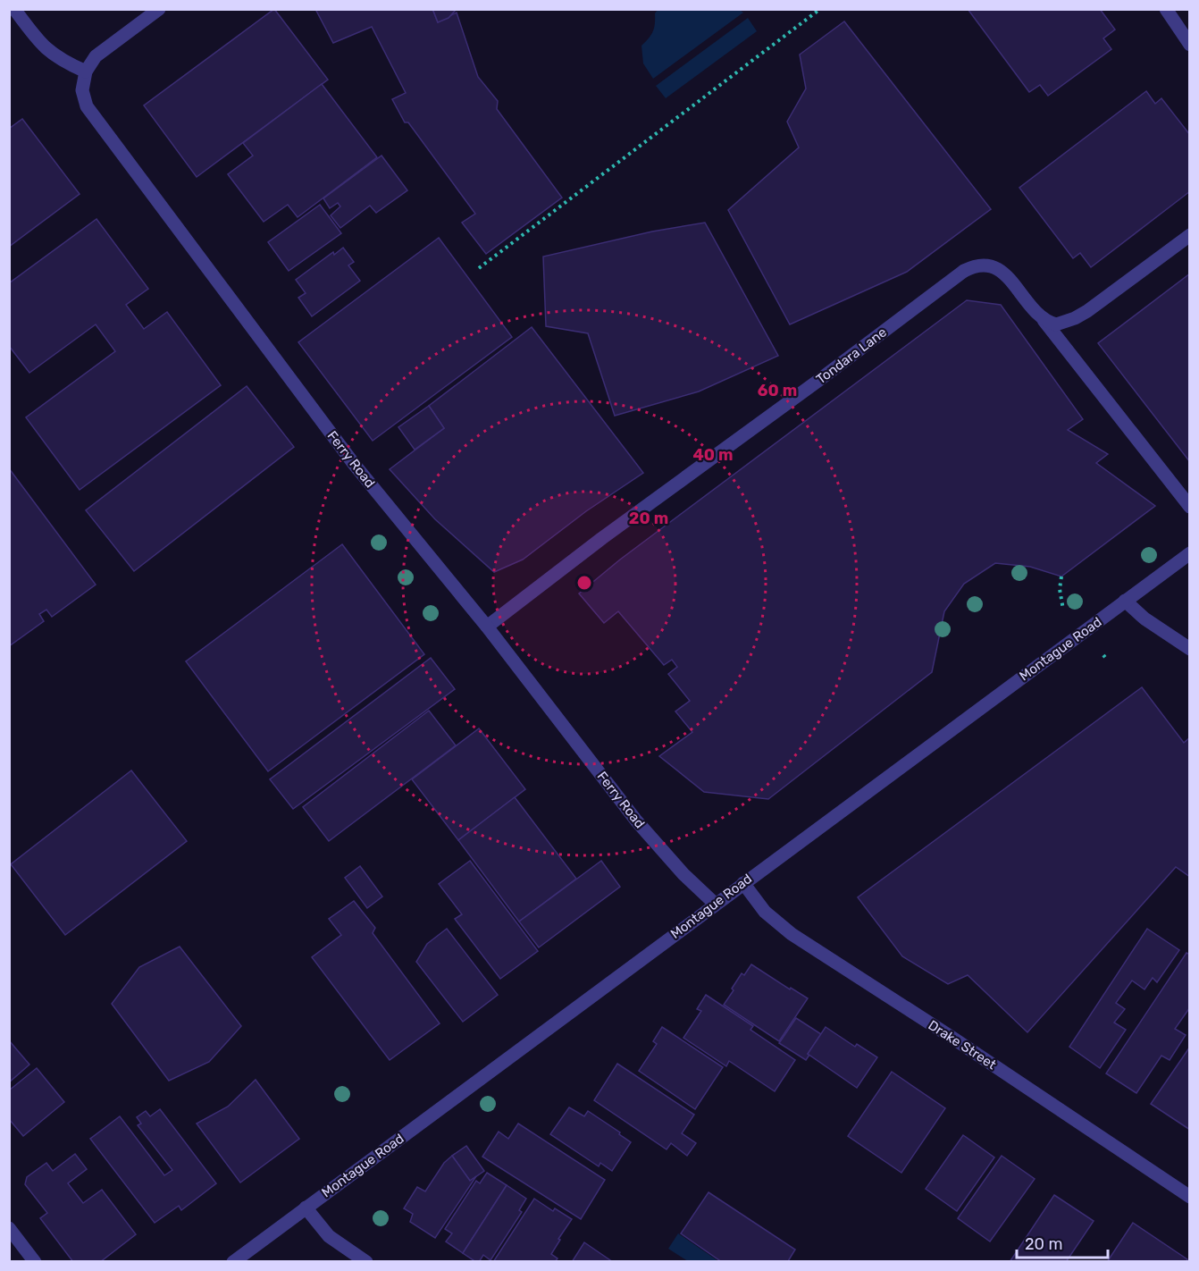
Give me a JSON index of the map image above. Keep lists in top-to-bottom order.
{
  "streets": {
    "street": [
      "Tondara Lane",
      "Ferry Road",
      "Montague Road",
      "Drake Street"
    ]
  },
  "crossings": [
    ["Tondara Lane", "Ferry Road"],
    ["Ferry Road", "Montague Road"],
    ["Montague Road", "Drake Street"]
  ],
  "scale_bar": "20 m",
  "rings": ["60 m", "40 m", "20 m"]
}
